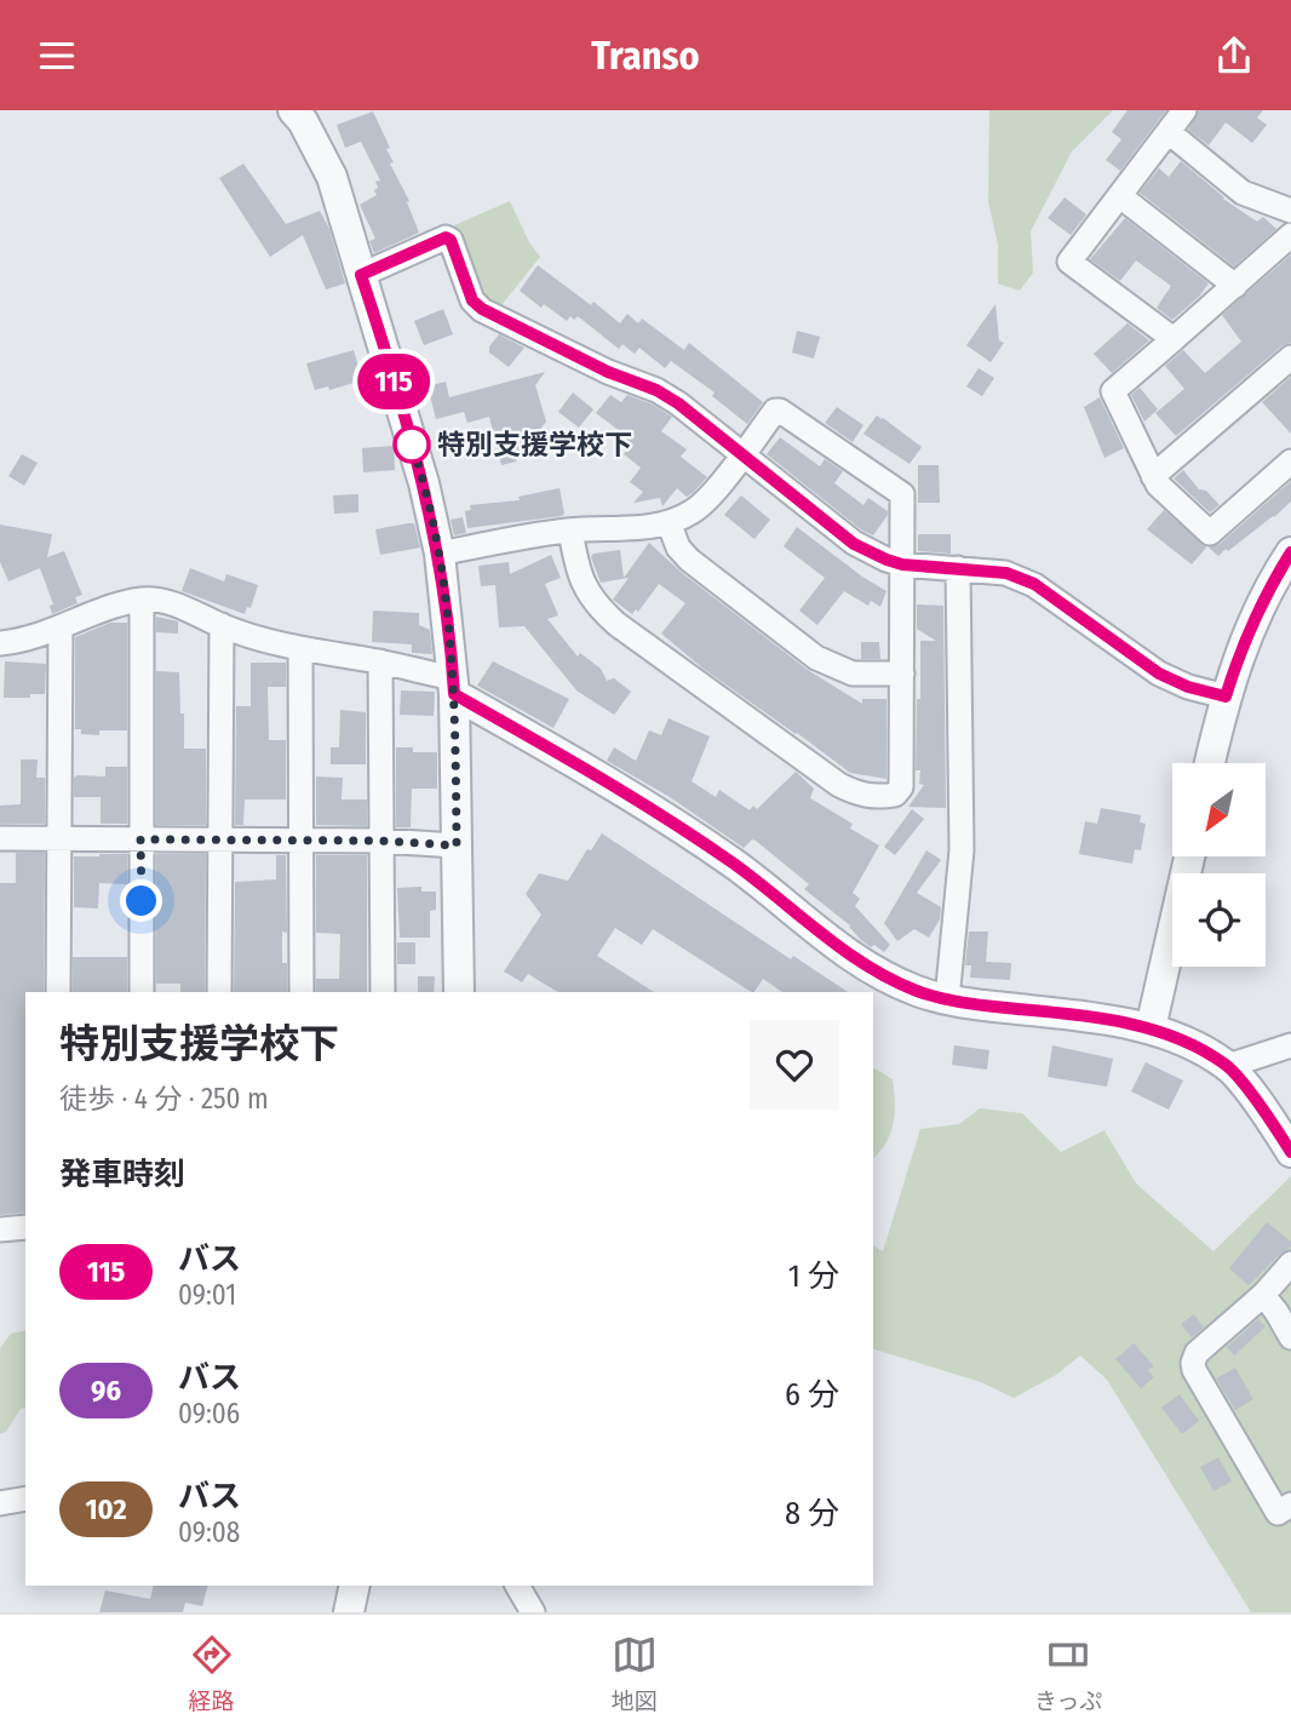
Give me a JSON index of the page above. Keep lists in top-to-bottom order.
{
  "places": ["特別支援学校下"],
  "lines": ["bus line 115"],
  "north": "bottom left",
  "page": {
    "header": "Transo",
    "on_map": "115",
    "heading": [
      ["特別支援学校下", "徒歩 · 4 分 · 250 m"],
      "発車時刻"
    ],
    "list": [
      {
        "mark": "115",
        "name": "バス",
        "note": "09:01",
        "value": "1 分"
      },
      {
        "mark": "96",
        "name": "バス",
        "note": "09:06",
        "value": "6 分"
      },
      {
        "mark": "102",
        "name": "バス",
        "note": "09:08",
        "value": "8 分"
      }
    ],
    "tabs": ["経路", "地図", "きっぷ"]
  }
}
